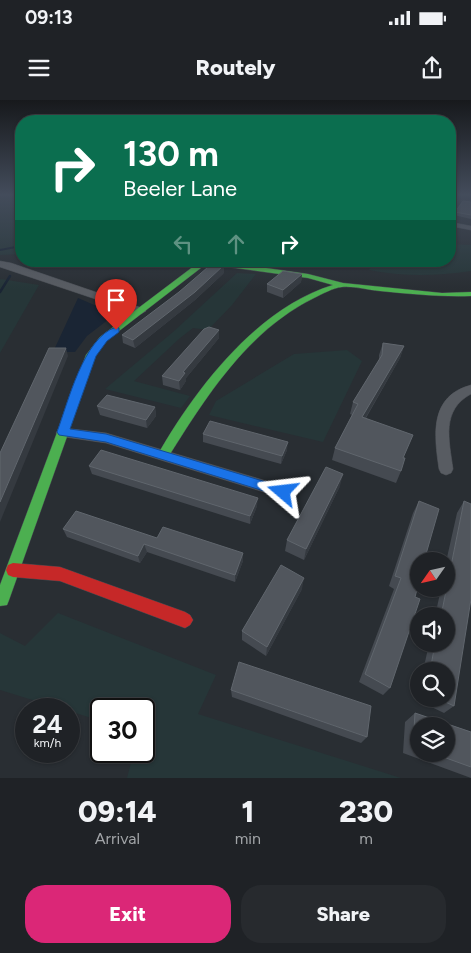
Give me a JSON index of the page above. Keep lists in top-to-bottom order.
{
  "north": "bottom left",
  "page": {
    "status": "09:13",
    "header": "Routely",
    "turn": ["130 m", "Beeler Lane"],
    "speed": "24 km/h",
    "limit": "30",
    "eta": [
      "09:14",
      "Arrival",
      "1",
      "min",
      "230",
      "m"
    ],
    "buttons": ["Exit", "Share"]
  }
}
